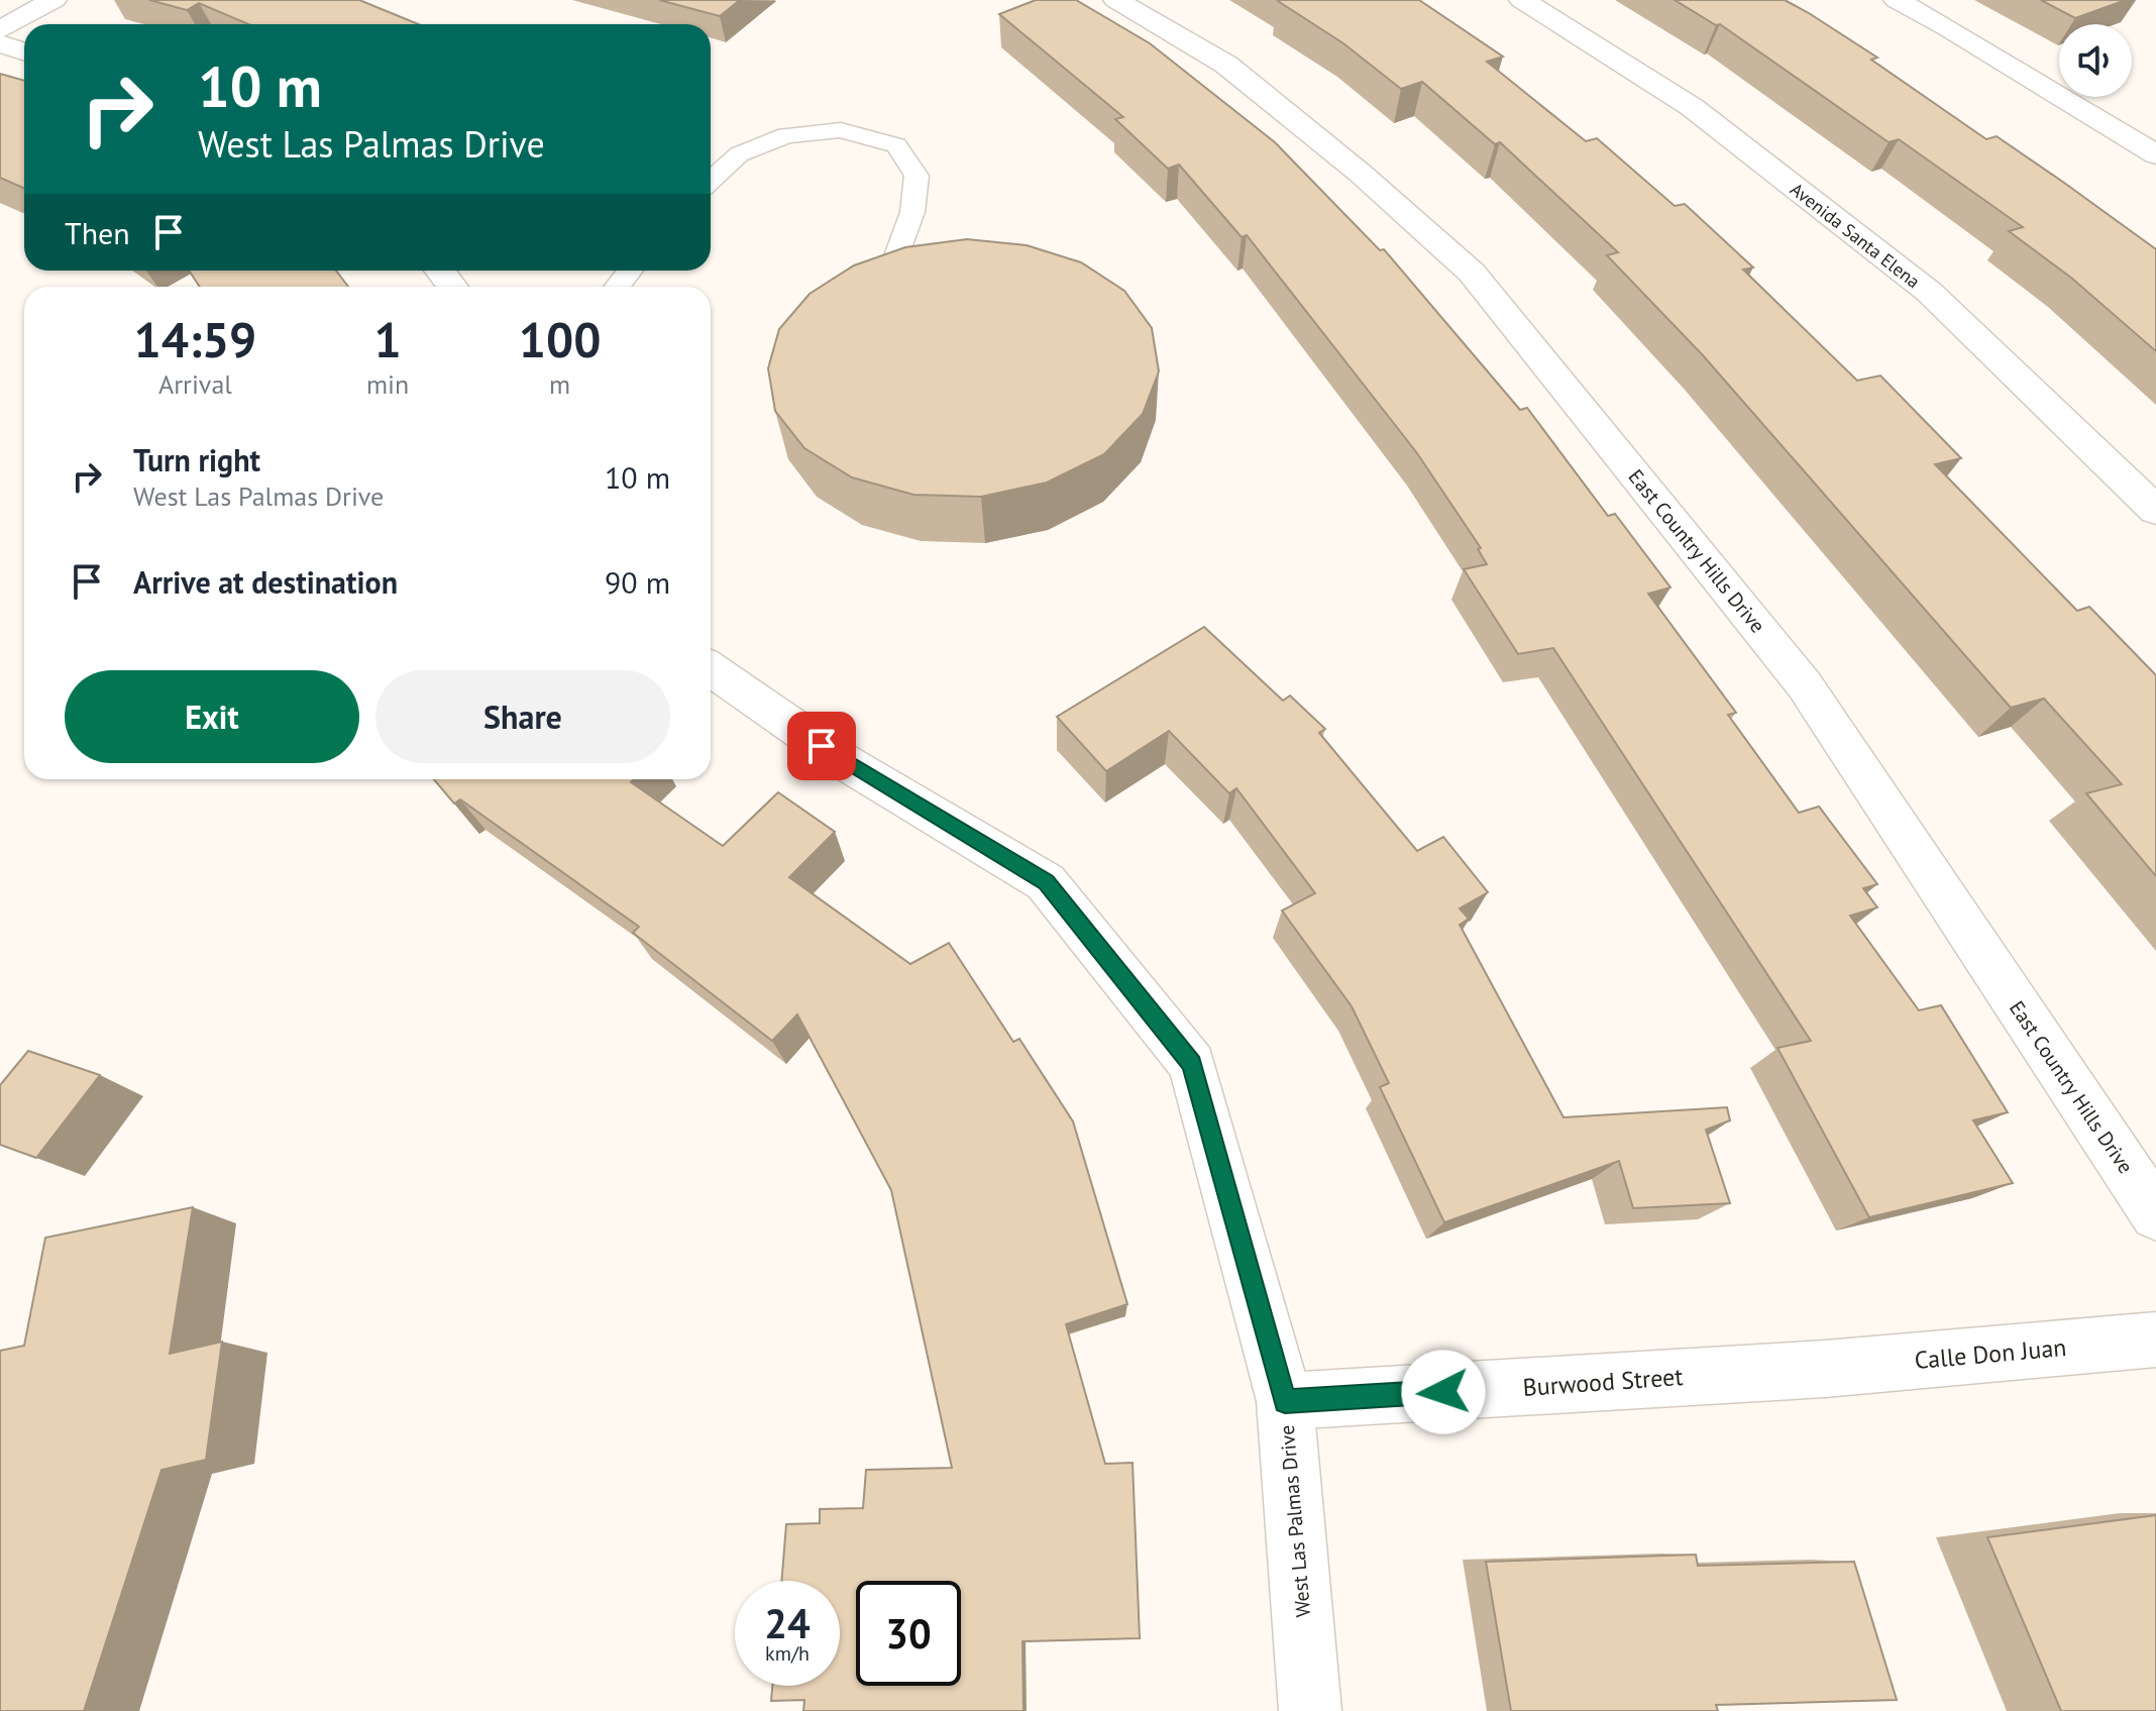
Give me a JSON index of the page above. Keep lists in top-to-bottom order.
{
  "streets": {
    "street": [
      "Avenida Santa Elena",
      "East Country Hills Drive",
      "Calle Don Juan",
      "Burwood Street",
      "West Las Palmas Drive"
    ]
  },
  "crossings": [
    ["Calle Don Juan", "Burwood Street"],
    ["Burwood Street", "West Las Palmas Drive"]
  ],
  "page": {
    "turn": ["10 m", "West Las Palmas Drive"],
    "then": "Then",
    "eta": [
      "14:59",
      "Arrival",
      "1",
      "min",
      "100",
      "m"
    ],
    "list": [
      {
        "name": "Turn right",
        "note": "West Las Palmas Drive",
        "value": "10 m"
      },
      {
        "name": "Arrive at destination",
        "value": "90 m"
      }
    ],
    "buttons": ["Exit", "Share"],
    "speed": "24 km/h",
    "limit": "30"
  }
}
